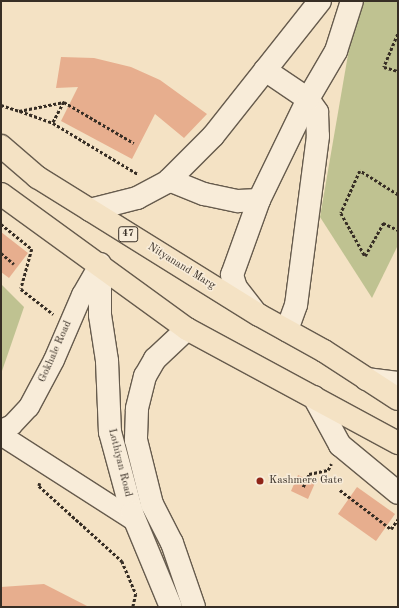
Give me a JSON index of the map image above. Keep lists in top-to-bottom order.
{
  "streets": {
    "main road": ["47", "Nityanand Marg", "Lothiyan Road"],
    "street": ["Gokhale Road"]
  },
  "crossings": [
    ["Gokhale Road", "Lothiyan Road"]
  ],
  "places": ["Kashmere Gate"]
}
